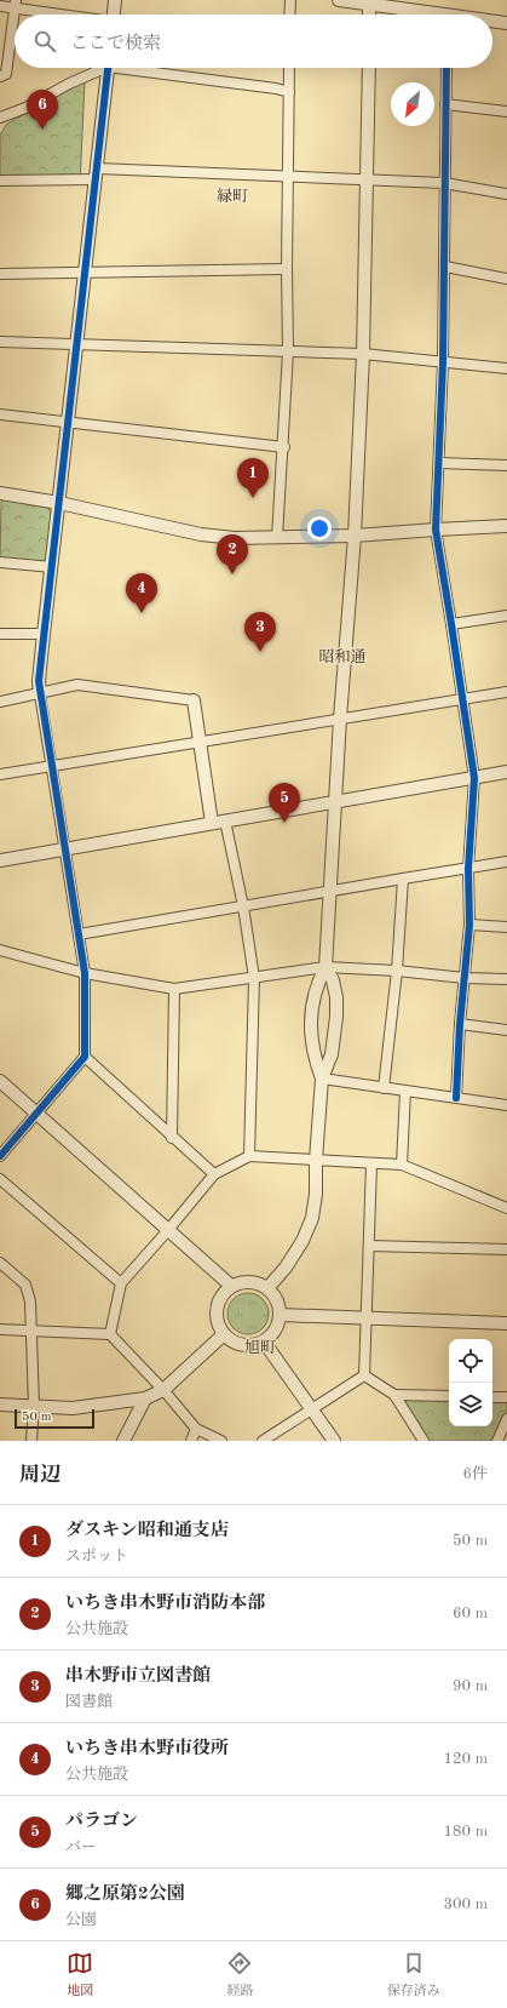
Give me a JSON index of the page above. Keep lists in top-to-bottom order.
{
  "districts": ["緑町", "昭和通", "旭町"],
  "scale_bar": "50 m",
  "north": "bottom left",
  "page": {
    "search": "ここで検索",
    "pins": [
      "6",
      "1",
      "2",
      "4",
      "3",
      "5"
    ],
    "scale": "50 m",
    "heading": ["周辺", "6件"],
    "list": [
      {
        "mark": "1",
        "name": "ダスキン昭和通支店",
        "note": "スポット",
        "value": "50 m"
      },
      {
        "mark": "2",
        "name": "いちき串木野市消防本部",
        "note": "公共施設",
        "value": "60 m"
      },
      {
        "mark": "3",
        "name": "串木野市立図書館",
        "note": "図書館",
        "value": "90 m"
      },
      {
        "mark": "4",
        "name": "いちき串木野市役所",
        "note": "公共施設",
        "value": "120 m"
      },
      {
        "mark": "5",
        "name": "パラゴン",
        "note": "バー",
        "value": "180 m"
      },
      {
        "mark": "6",
        "name": "郷之原第2公園",
        "note": "公園",
        "value": "300 m"
      }
    ],
    "nav": ["地図", "経路", "保存済み"]
  }
}
